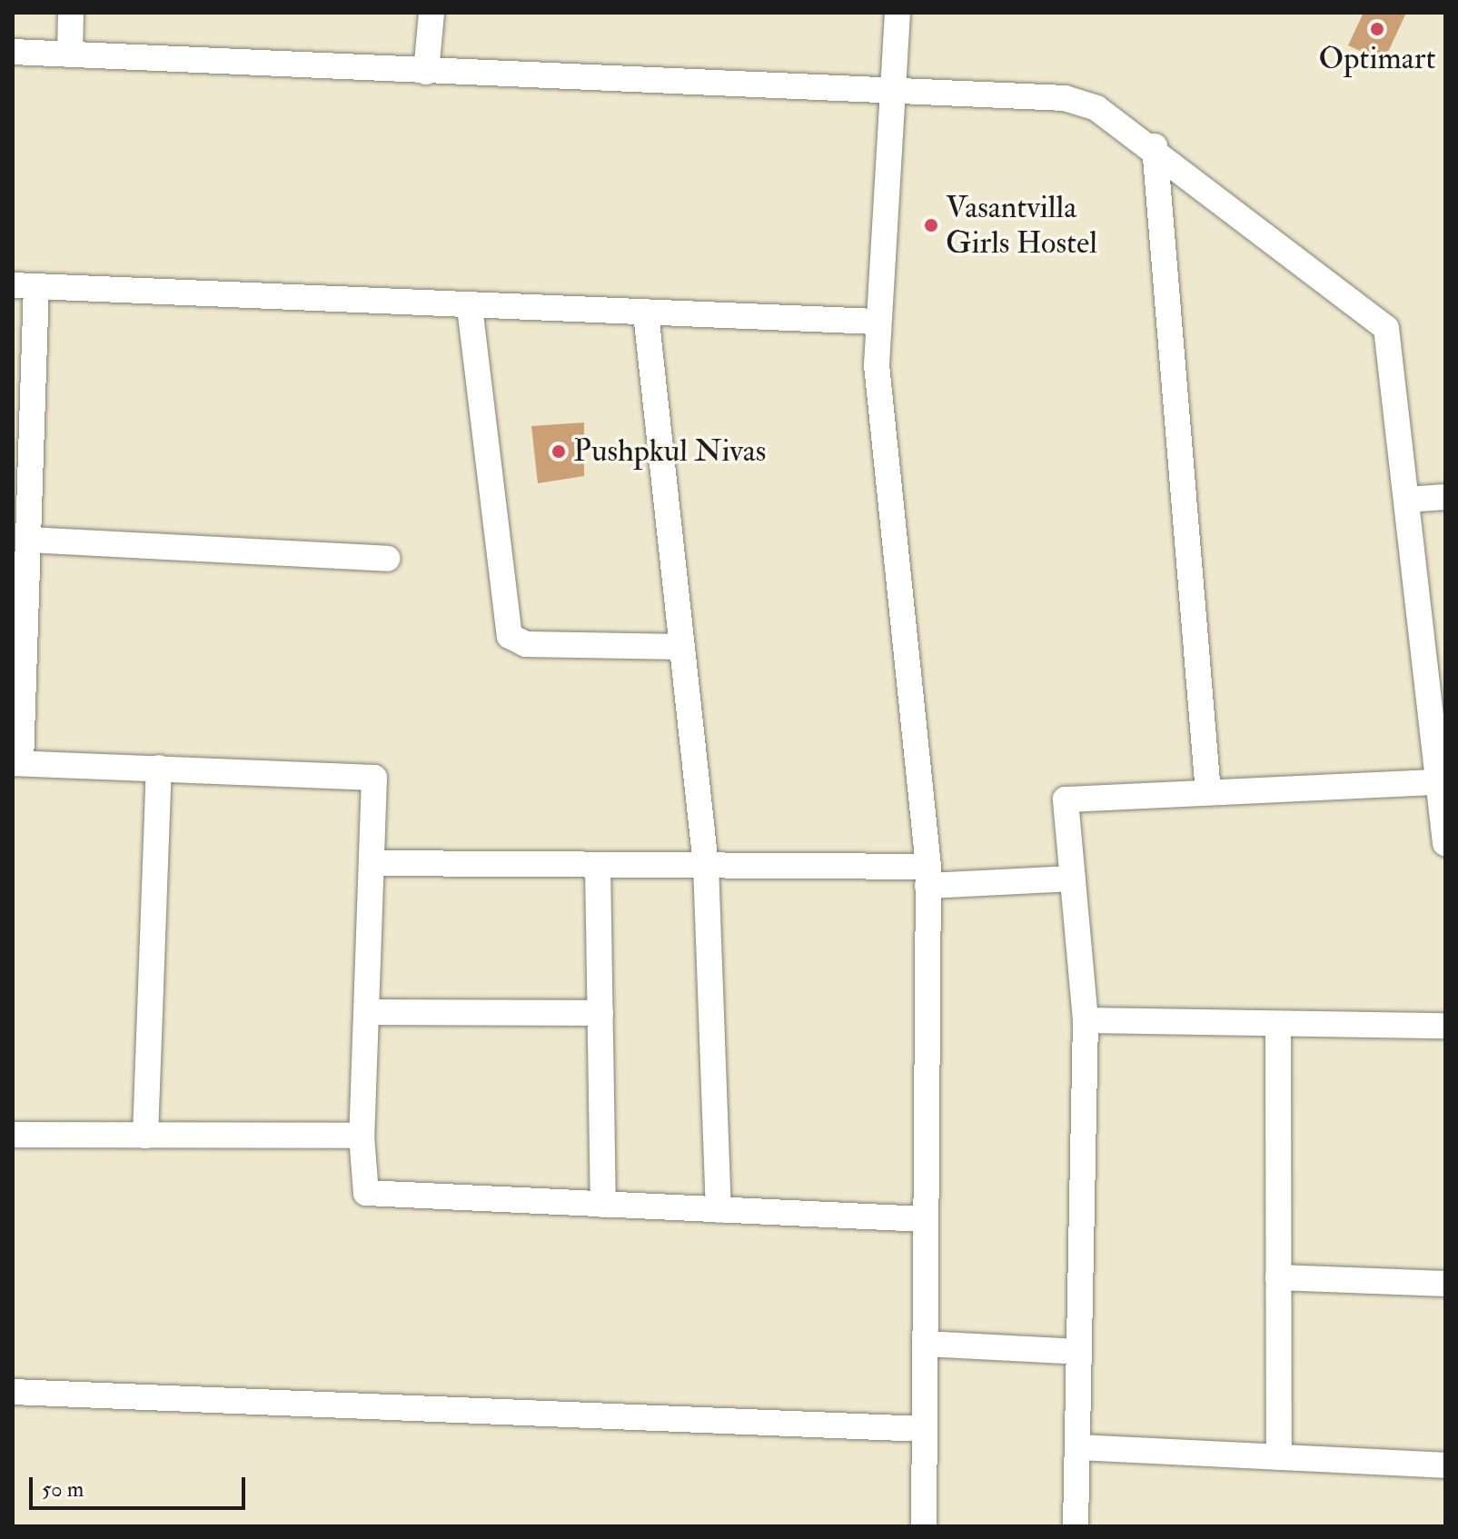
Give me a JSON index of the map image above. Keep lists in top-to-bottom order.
{
  "places": ["Optimart", "Vasantvilla Girls Hostel", "Pushpkul Nivas"],
  "scale_bar": "50 m"
}
